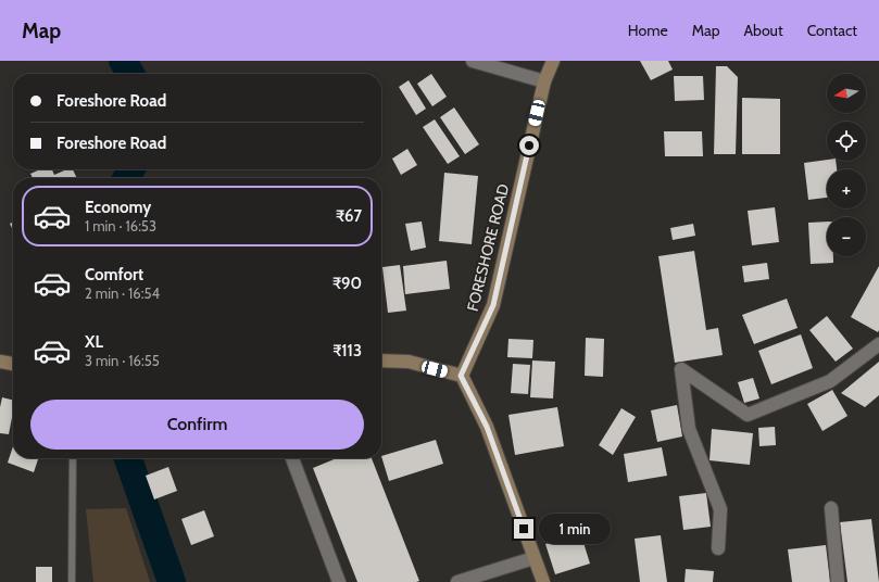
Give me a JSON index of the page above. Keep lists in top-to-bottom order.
{
  "streets": {
    "main road": ["FORESHORE ROAD"]
  },
  "north": "left",
  "page": {
    "header": "Map",
    "nav": [
      "Home",
      "Map",
      "About",
      "Contact"
    ],
    "map_buttons": ["+", "−"],
    "banner": ["Foreshore Road", "Foreshore Road"],
    "list": [
      {
        "name": "Economy",
        "note": "1 min · 16:53",
        "value": "₹67"
      },
      {
        "name": "Comfort",
        "note": "2 min · 16:54",
        "value": "₹90"
      },
      {
        "name": "XL",
        "note": "3 min · 16:55",
        "value": "₹113"
      }
    ],
    "buttons": "Confirm",
    "bubble": "1 min"
  }
}
